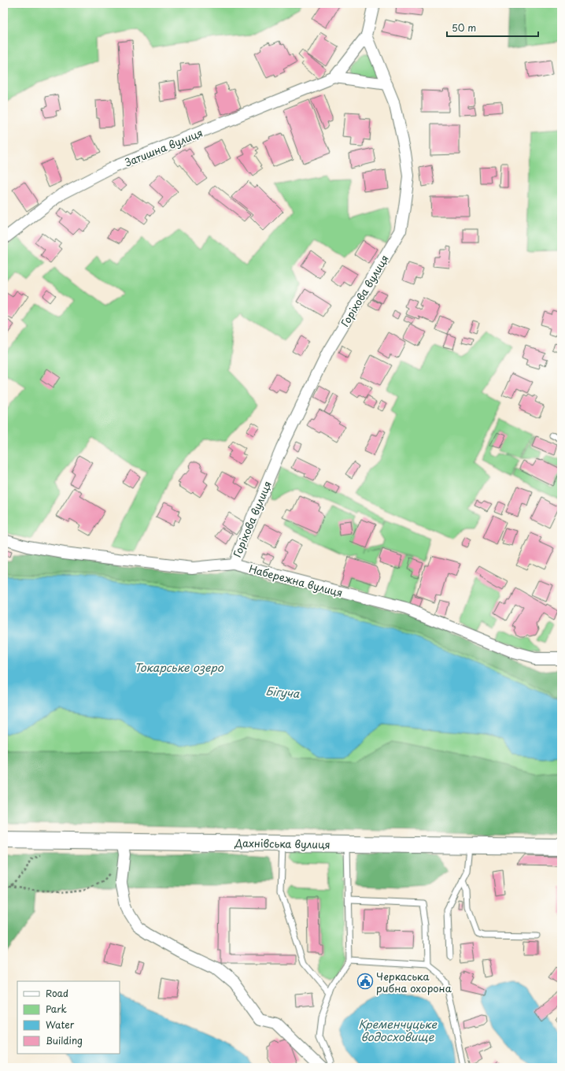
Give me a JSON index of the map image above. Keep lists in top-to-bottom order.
{
  "streets": {
    "street": [
      "Затишна вулиця",
      "Горіхова вулиця",
      "Набережна вулиця",
      "Дахнівська вулиця"
    ]
  },
  "crossings": [
    ["Затишна вулиця", "Горіхова вулиця"],
    ["Горіхова вулиця", "Набережна вулиця"]
  ],
  "water": ["Токарське озеро", "Бігуча", "Кременчуцьке водосховище"],
  "places": {
    "public building": ["Черкаська рибна охорона"]
  },
  "legend": [
    "Road",
    "Park",
    "Water",
    "Building"
  ],
  "scale_bar": "50 m"
}
